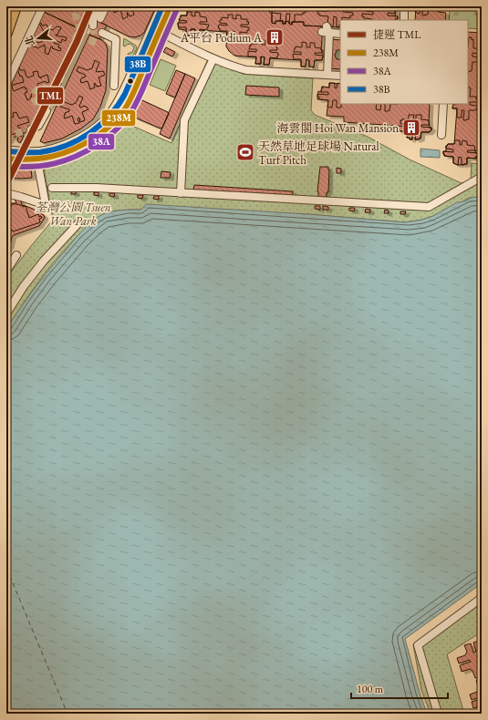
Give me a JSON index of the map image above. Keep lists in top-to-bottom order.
{
  "parks": ["荃灣公園 Tsuen Wan Park"],
  "places": {
    "building": ["A平台 Podium A", "海雲閣 Hoi Wan Mansion"],
    "sports": ["天然草地足球場 Natural Turf Pitch"]
  },
  "lines": [
    "metro line TML",
    "transit line 238M",
    "transit line 38B",
    "transit line 38A"
  ],
  "legend": [
    "捷運 TML",
    "238M",
    "38A",
    "38B"
  ],
  "scale_bar": "100 m",
  "north": "left"
}
